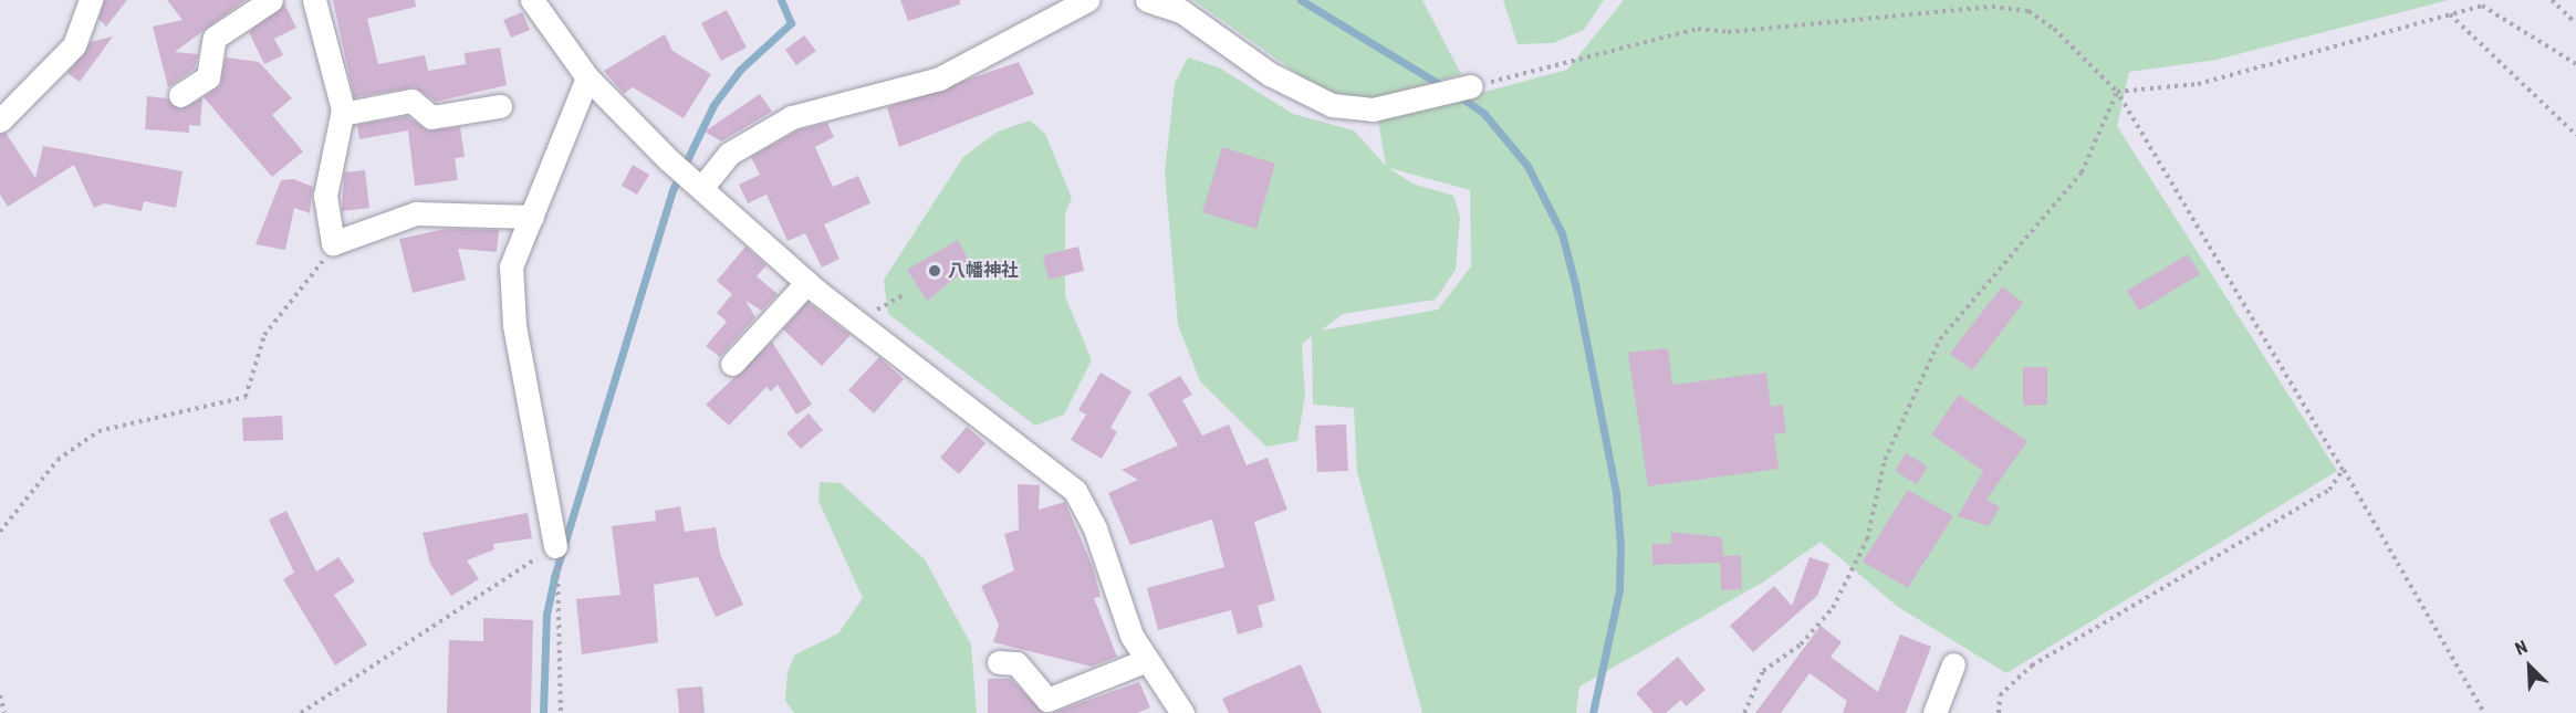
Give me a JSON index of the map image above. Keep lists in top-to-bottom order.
{
  "places": ["八幡神社"],
  "north": "top left"
}
